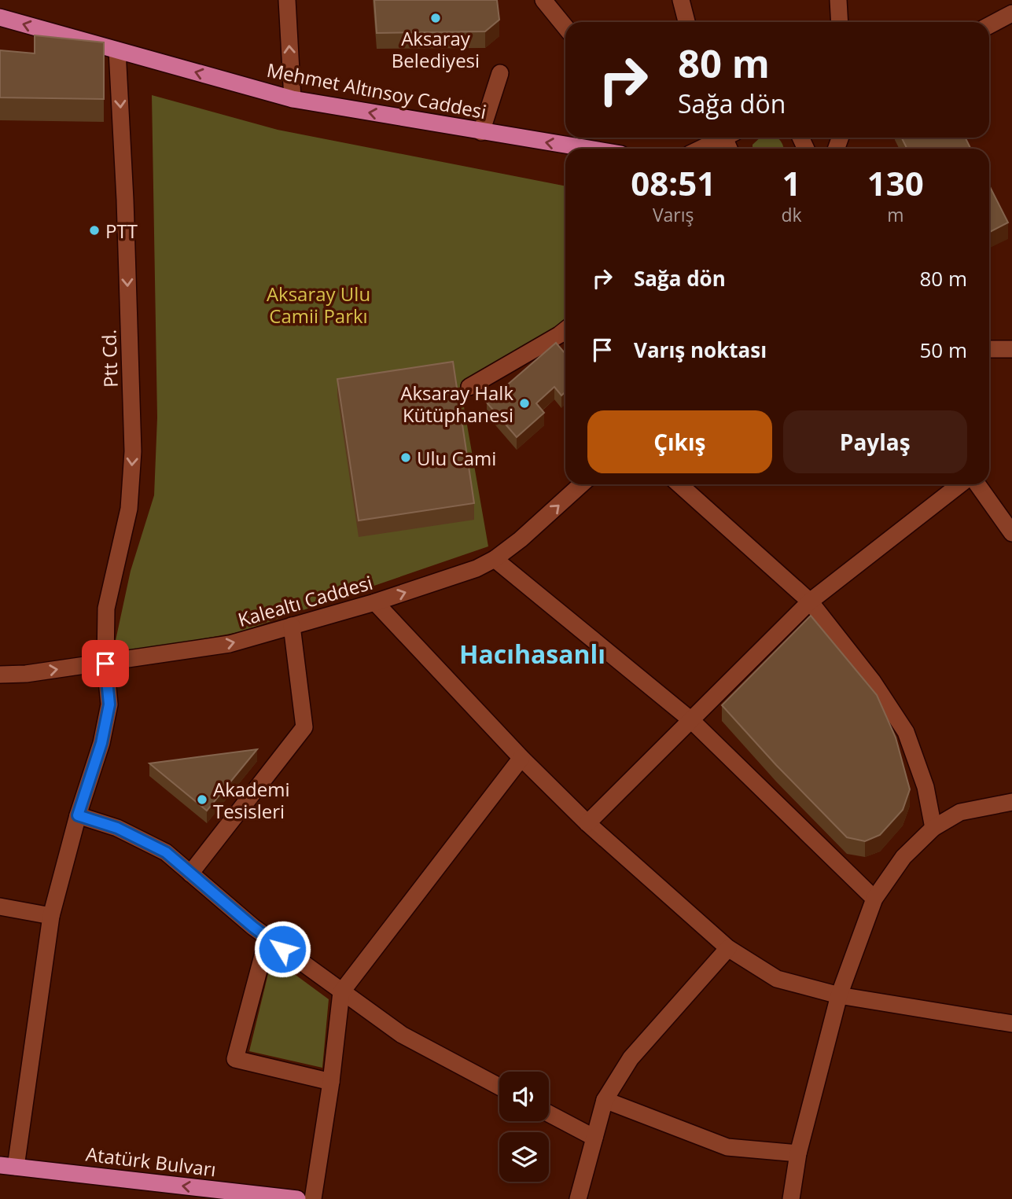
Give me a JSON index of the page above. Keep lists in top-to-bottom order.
{
  "streets": {
    "main road": ["Mehmet Altınsoy Caddesi", "Atatürk Bulvarı"],
    "street": ["Ptt Cd.", "Kalealtı Caddesi"]
  },
  "crossings": [
    ["Mehmet Altınsoy Caddesi", "Ptt Cd."],
    ["Ptt Cd.", "Kalealtı Caddesi"],
    ["Ptt Cd.", "Atatürk Bulvarı"]
  ],
  "one_way": [
    "Mehmet Altınsoy Caddesi",
    "Ptt Cd.",
    "Kalealtı Caddesi",
    "Atatürk Bulvarı"
  ],
  "districts": ["Hacıhasanlı"],
  "parks": ["Aksaray Ulu Camii Parkı"],
  "places": [
    "Aksaray Belediyesi",
    "PTT",
    "Aksaray Halk Kütüphanesi",
    "Ulu Cami",
    "Akademi Tesisleri"
  ],
  "page": {
    "turn": ["80 m", "Sağa dön"],
    "eta": [
      "08:51",
      "Varış",
      "1",
      "dk",
      "130",
      "m"
    ],
    "list": [
      {
        "name": "Sağa dön",
        "value": "80 m"
      },
      {
        "name": "Varış noktası",
        "value": "50 m"
      }
    ],
    "buttons": ["Çıkış", "Paylaş"]
  }
}
